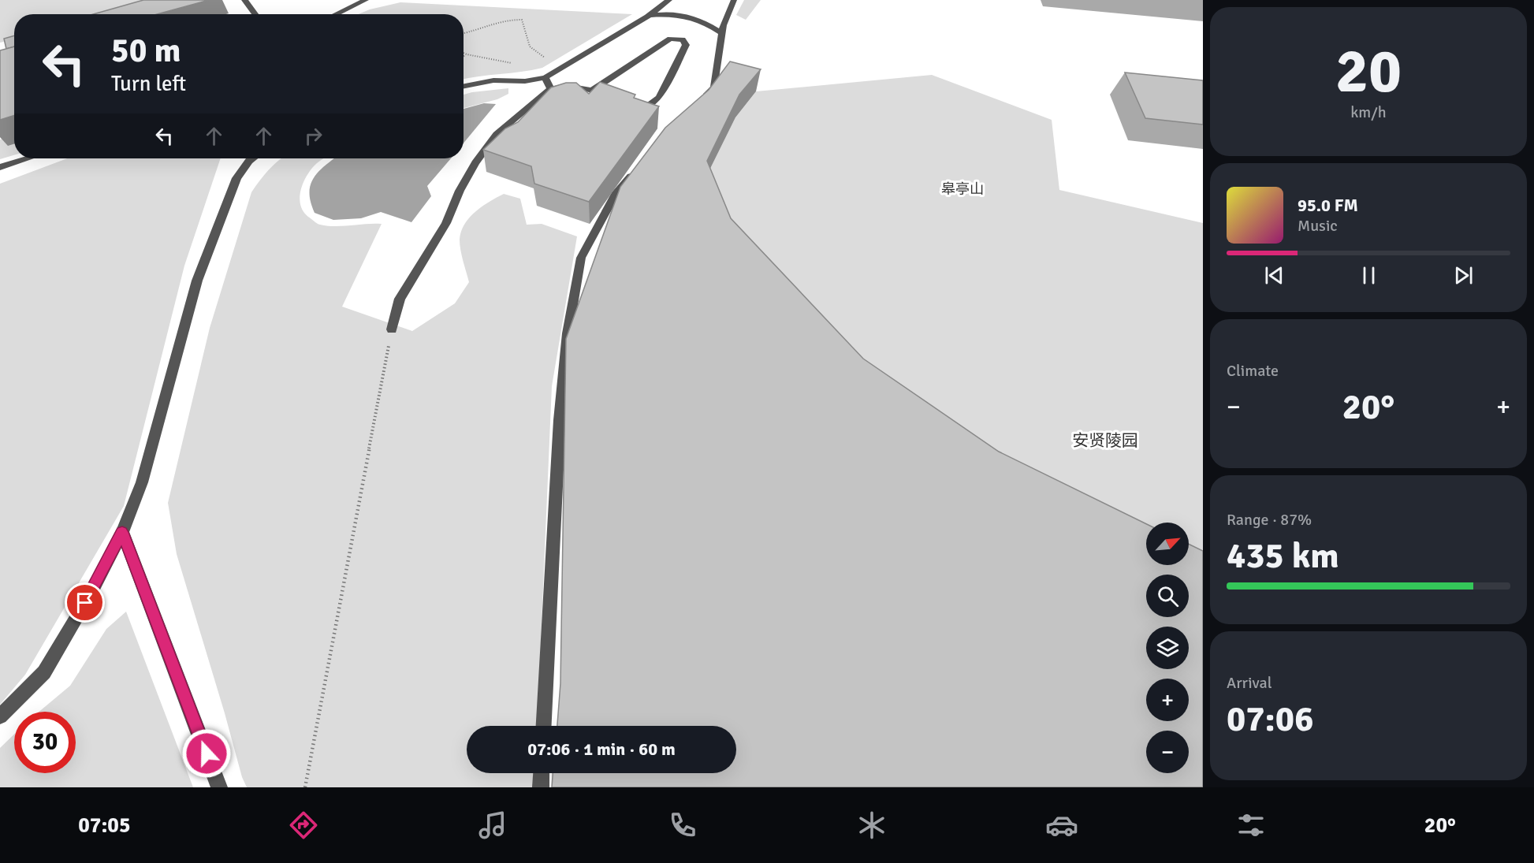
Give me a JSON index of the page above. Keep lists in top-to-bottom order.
{
  "parks": ["皋亭山", "安贤陵园"],
  "north": "top right",
  "page": {
    "tile": [
      ["20", "km/h"],
      "Climate",
      ["Range · 87%", "435 km"],
      ["Arrival", "07:06"]
    ],
    "turn": ["50 m", "Turn left"],
    "song": ["95.0 FM", "Music"],
    "heat": ["−", "20°", "+"],
    "map_buttons": ["+", "−"],
    "limit": "30",
    "trip": "07:06 · 1 min · 60 m",
    "tabs": ["07:05", "20°"]
  }
}
